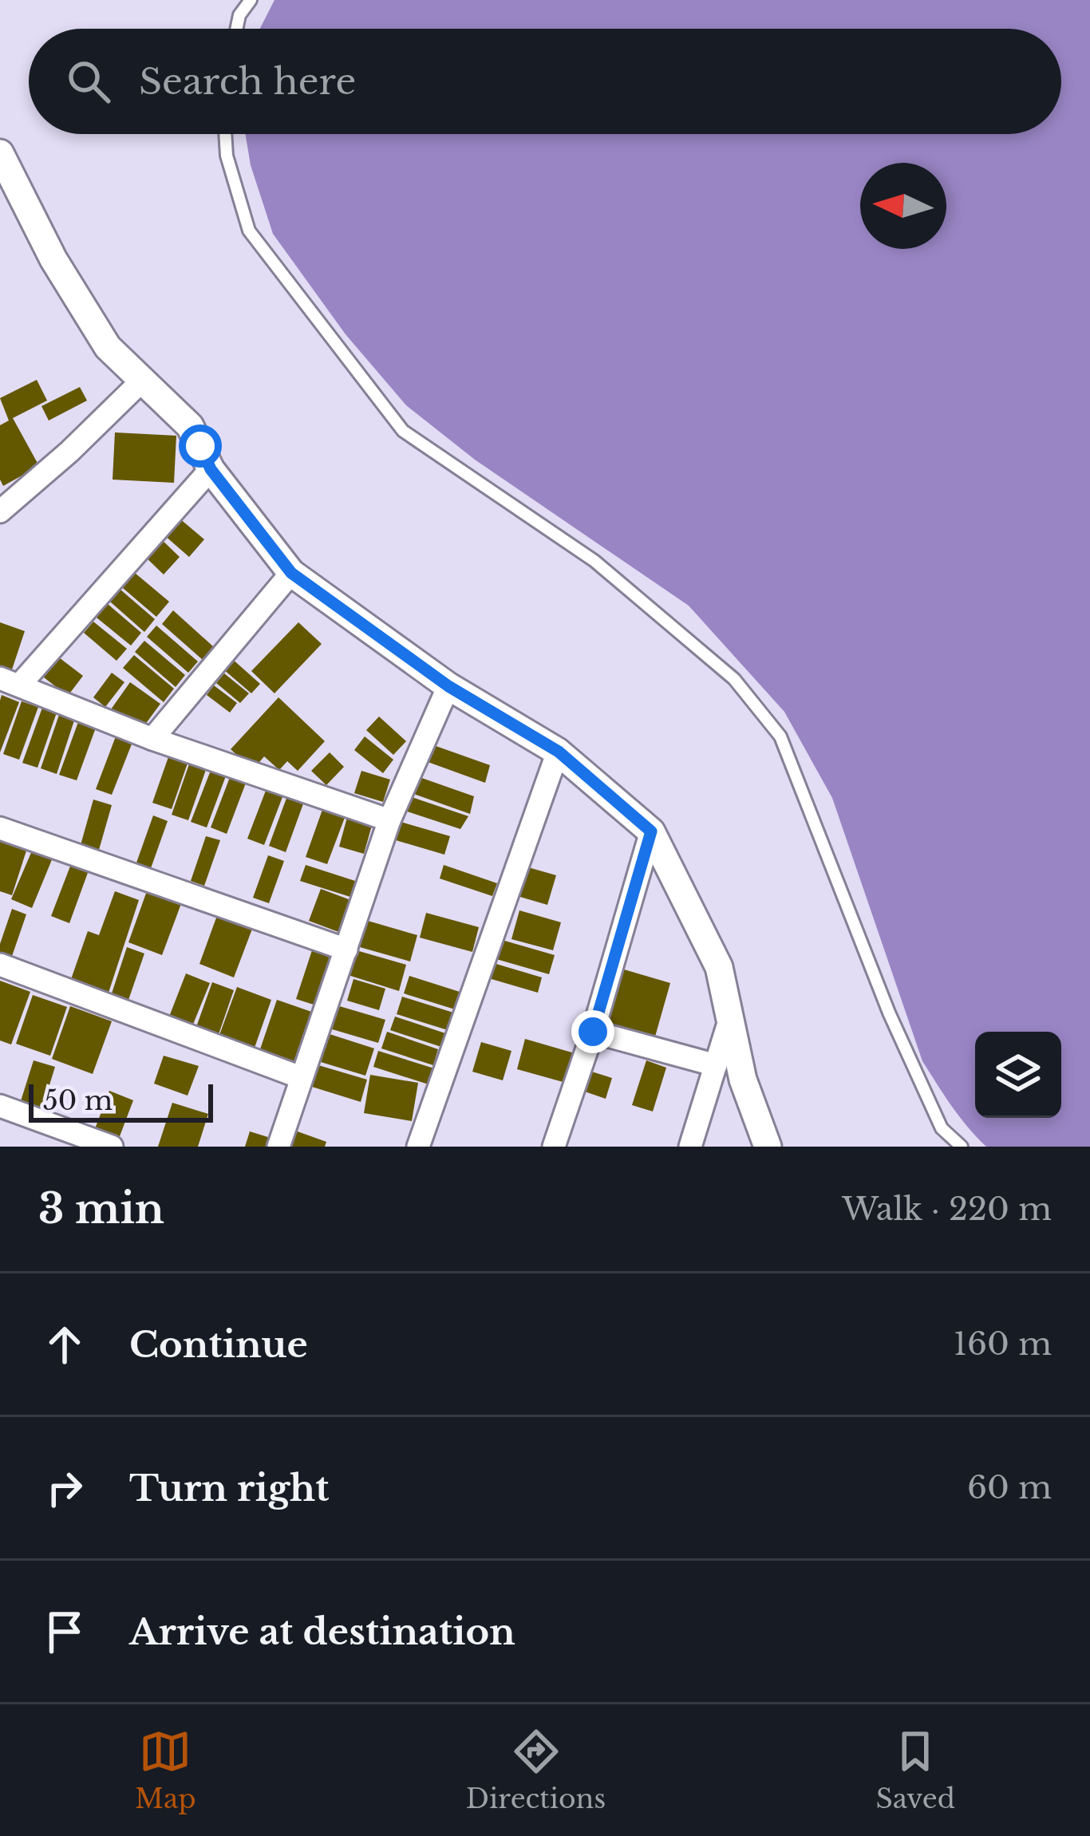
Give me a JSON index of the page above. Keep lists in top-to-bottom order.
{
  "scale_bar": "50 m",
  "north": "left",
  "page": {
    "search": "Search here",
    "scale": "50 m",
    "heading": ["3 min", "Walk · 220 m"],
    "list": [
      ["Continue", "160 m"],
      ["Turn right", "60 m"],
      "Arrive at destination"
    ],
    "nav": ["Map", "Directions", "Saved"]
  }
}
